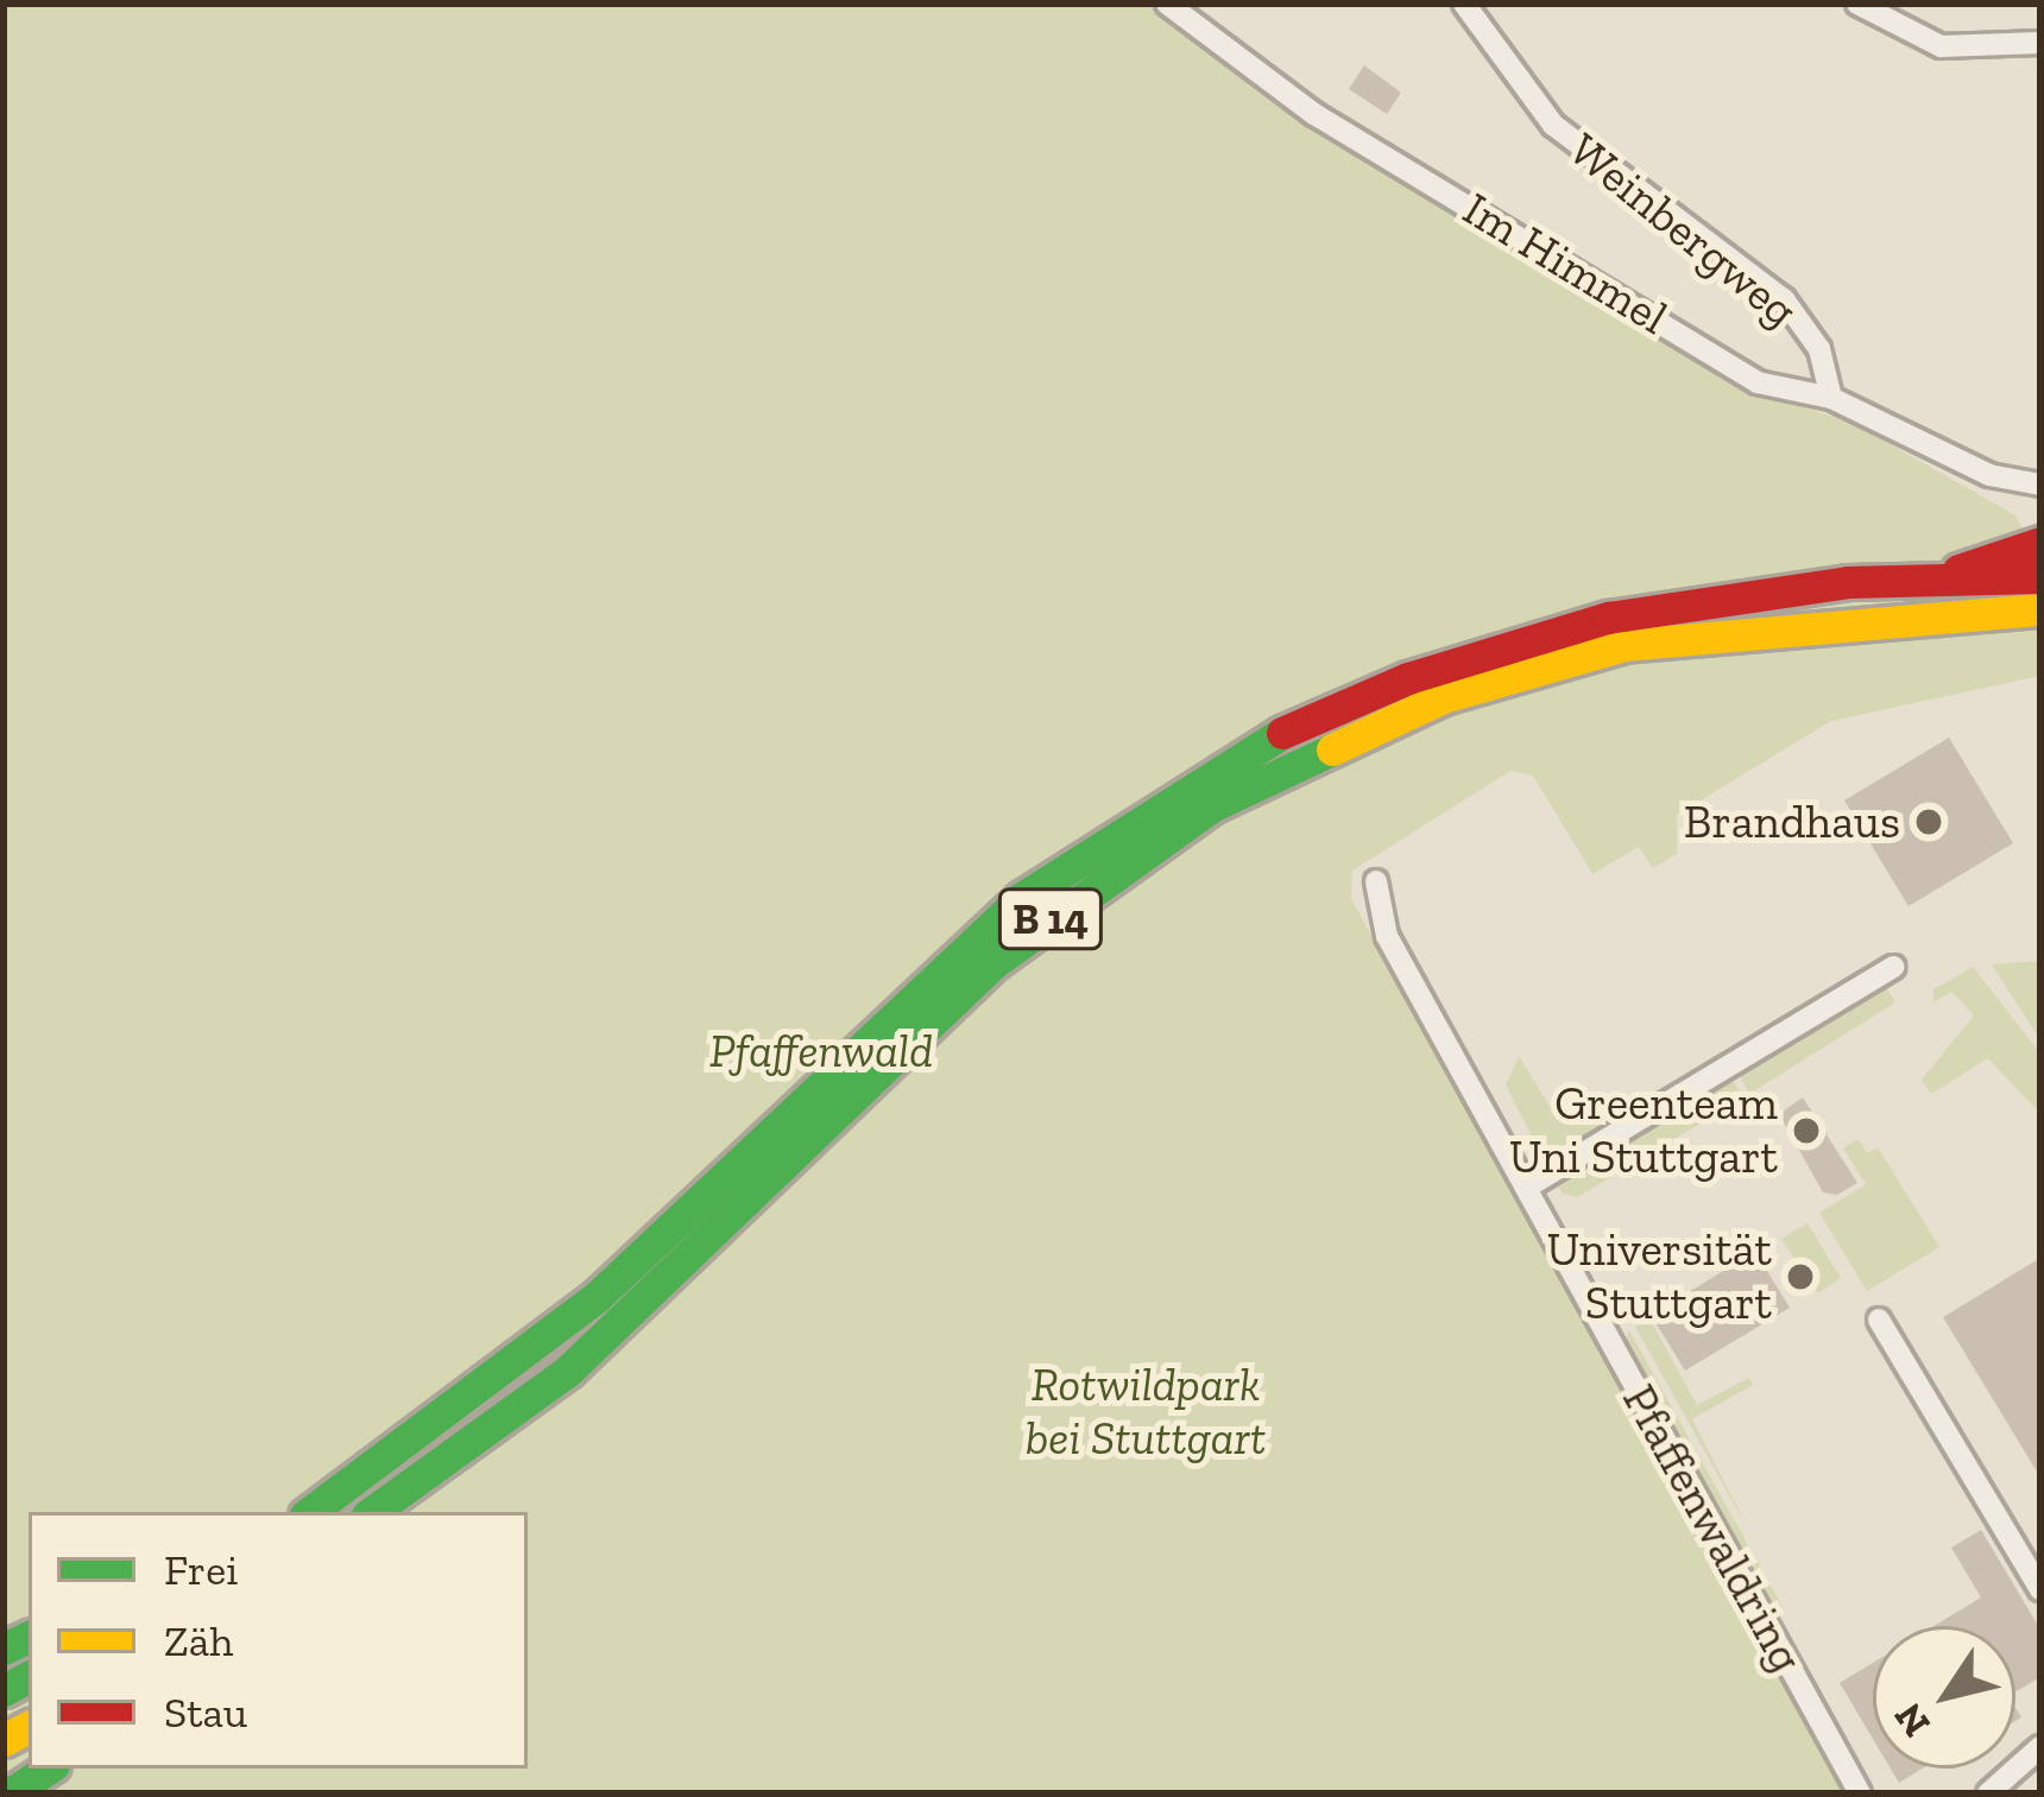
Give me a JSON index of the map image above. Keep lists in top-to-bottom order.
{
  "streets": {
    "highway": ["B 14"],
    "street": ["Weinbergweg", "Im Himmel", "Pfaffenwaldring"]
  },
  "crossings": [
    ["Weinbergweg", "Im Himmel"]
  ],
  "parks": ["Pfaffenwald", "Rotwildpark bei Stuttgart"],
  "places": ["Brandhaus", "Greenteam Uni Stuttgart", "Universität Stuttgart"],
  "legend": ["Frei", "Zäh", "Stau"],
  "north": "bottom left"
}
